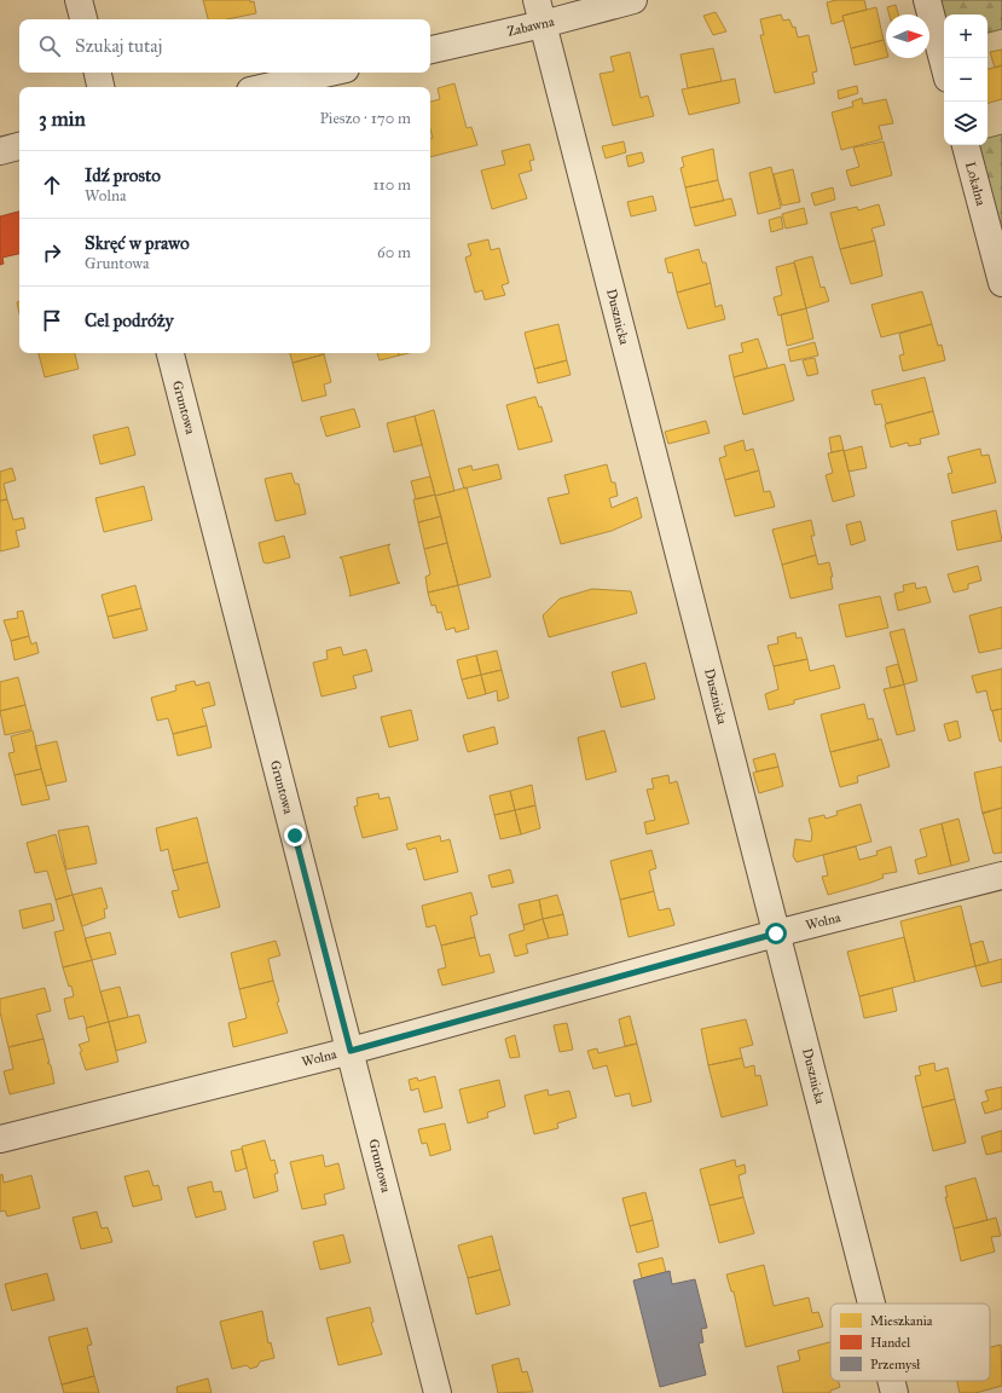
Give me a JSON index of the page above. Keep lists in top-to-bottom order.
{
  "streets": {
    "street": [
      "Zabawna",
      "Lokalna",
      "Dusznicka",
      "Gruntowa",
      "Wolna"
    ]
  },
  "crossings": [
    ["Zabawna", "Dusznicka"],
    ["Dusznicka", "Wolna"],
    ["Gruntowa", "Wolna"]
  ],
  "legend": ["Mieszkania", "Handel", "Przemysł"],
  "north": "right",
  "page": {
    "map_buttons": ["+", "−"],
    "search": "Szukaj tutaj",
    "heading": ["3 min", "Pieszo · 170 m"],
    "list": [
      ["Idź prosto", "Wolna", "110 m"],
      ["Skręć w prawo", "Gruntowa", "60 m"],
      "Cel podróży"
    ]
  }
}
